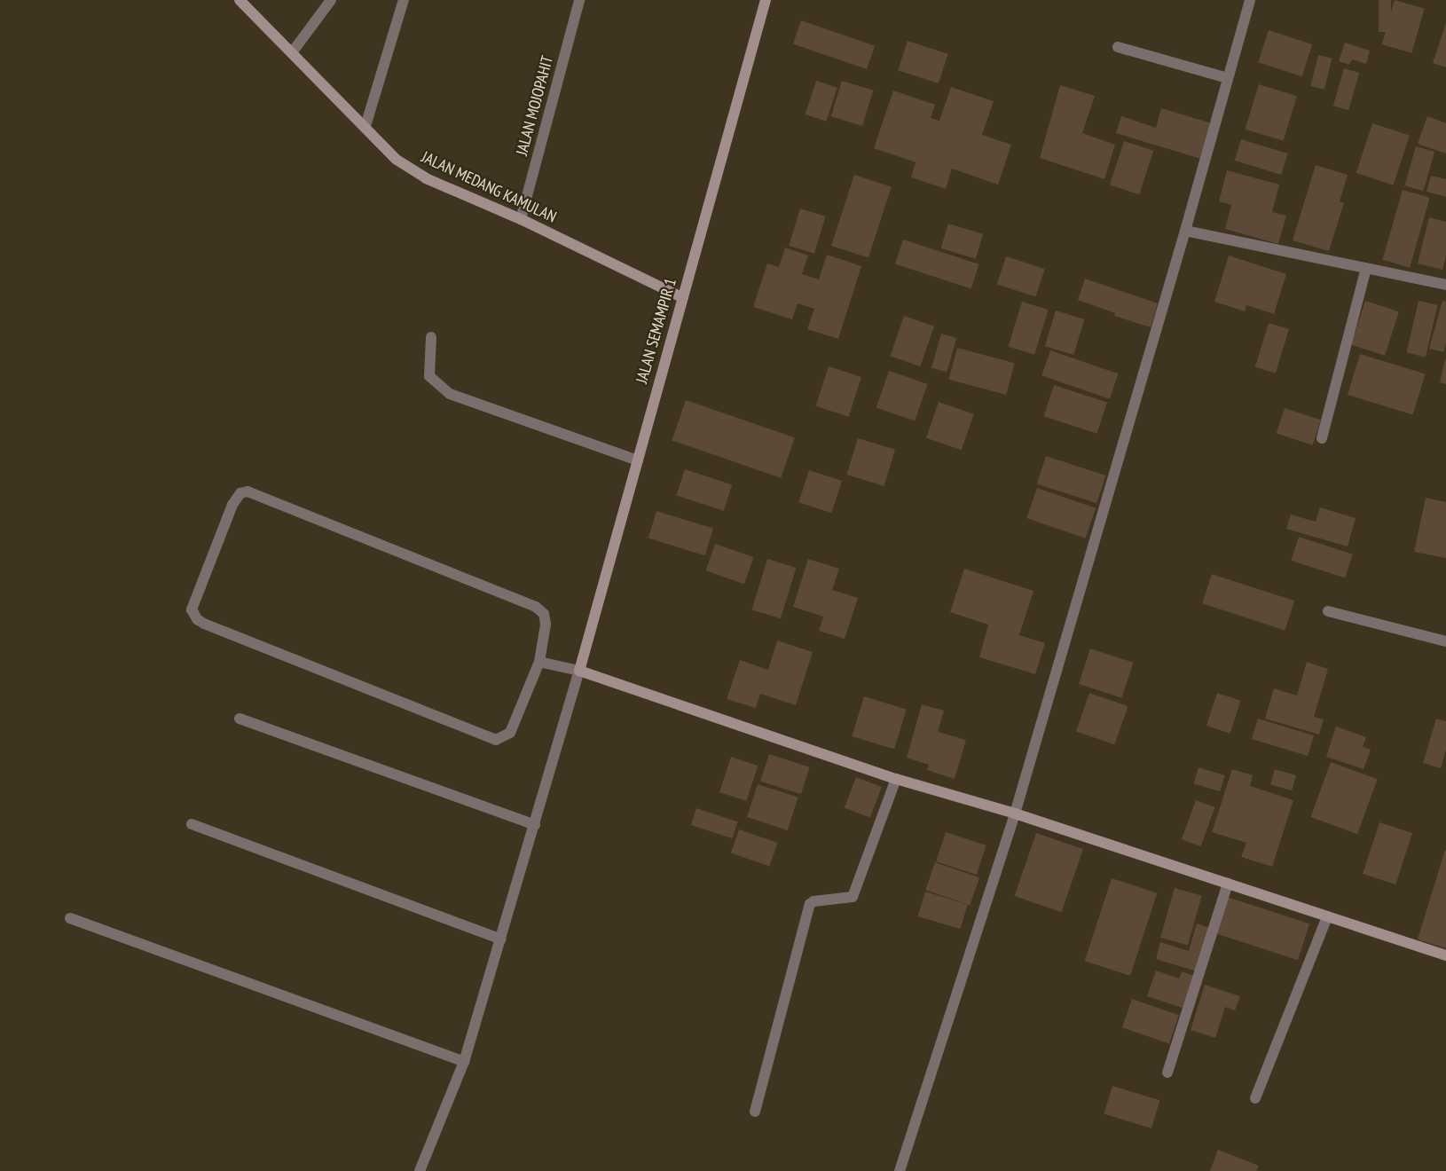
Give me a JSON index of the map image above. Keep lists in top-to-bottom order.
{
  "streets": {
    "street": ["JALAN MOJOPAHIT", "JALAN MEDANG KAMULAN", "JALAN SEMAMPIR 1"]
  },
  "crossings": [
    ["JALAN MOJOPAHIT", "JALAN MEDANG KAMULAN"],
    ["JALAN MEDANG KAMULAN", "JALAN SEMAMPIR 1"]
  ]
}
